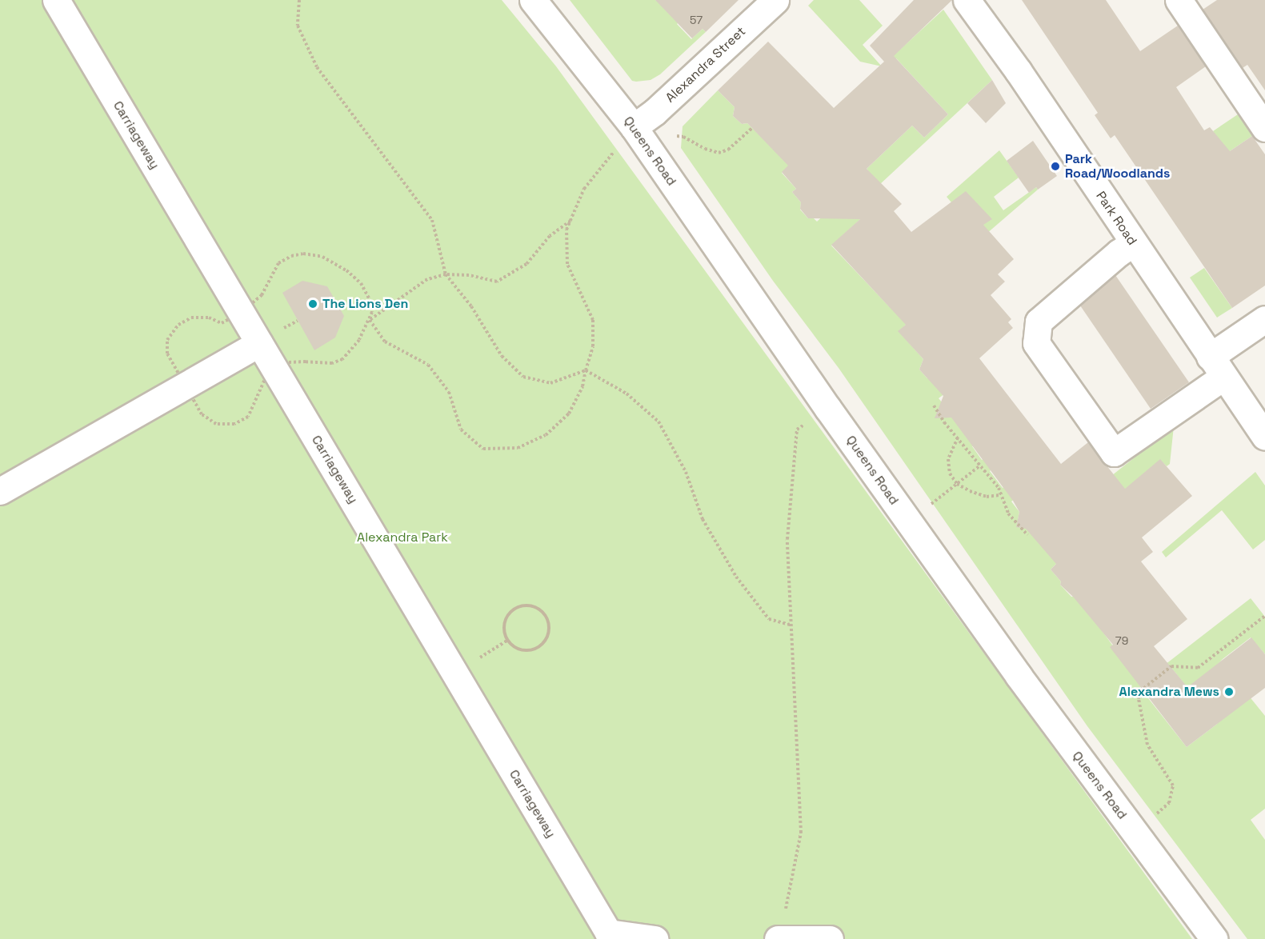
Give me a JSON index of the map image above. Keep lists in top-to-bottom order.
{
  "streets": {
    "street": [
      "Alexandra Street",
      "Carriageway",
      "Queens Road",
      "Park Road"
    ]
  },
  "crossings": [
    ["Alexandra Street", "Queens Road"]
  ],
  "parks": ["Alexandra Park"],
  "places": ["Park Road/Woodlands", "The Lions Den", "Alexandra Mews"],
  "house_numbers": ["57", "79"]
}
